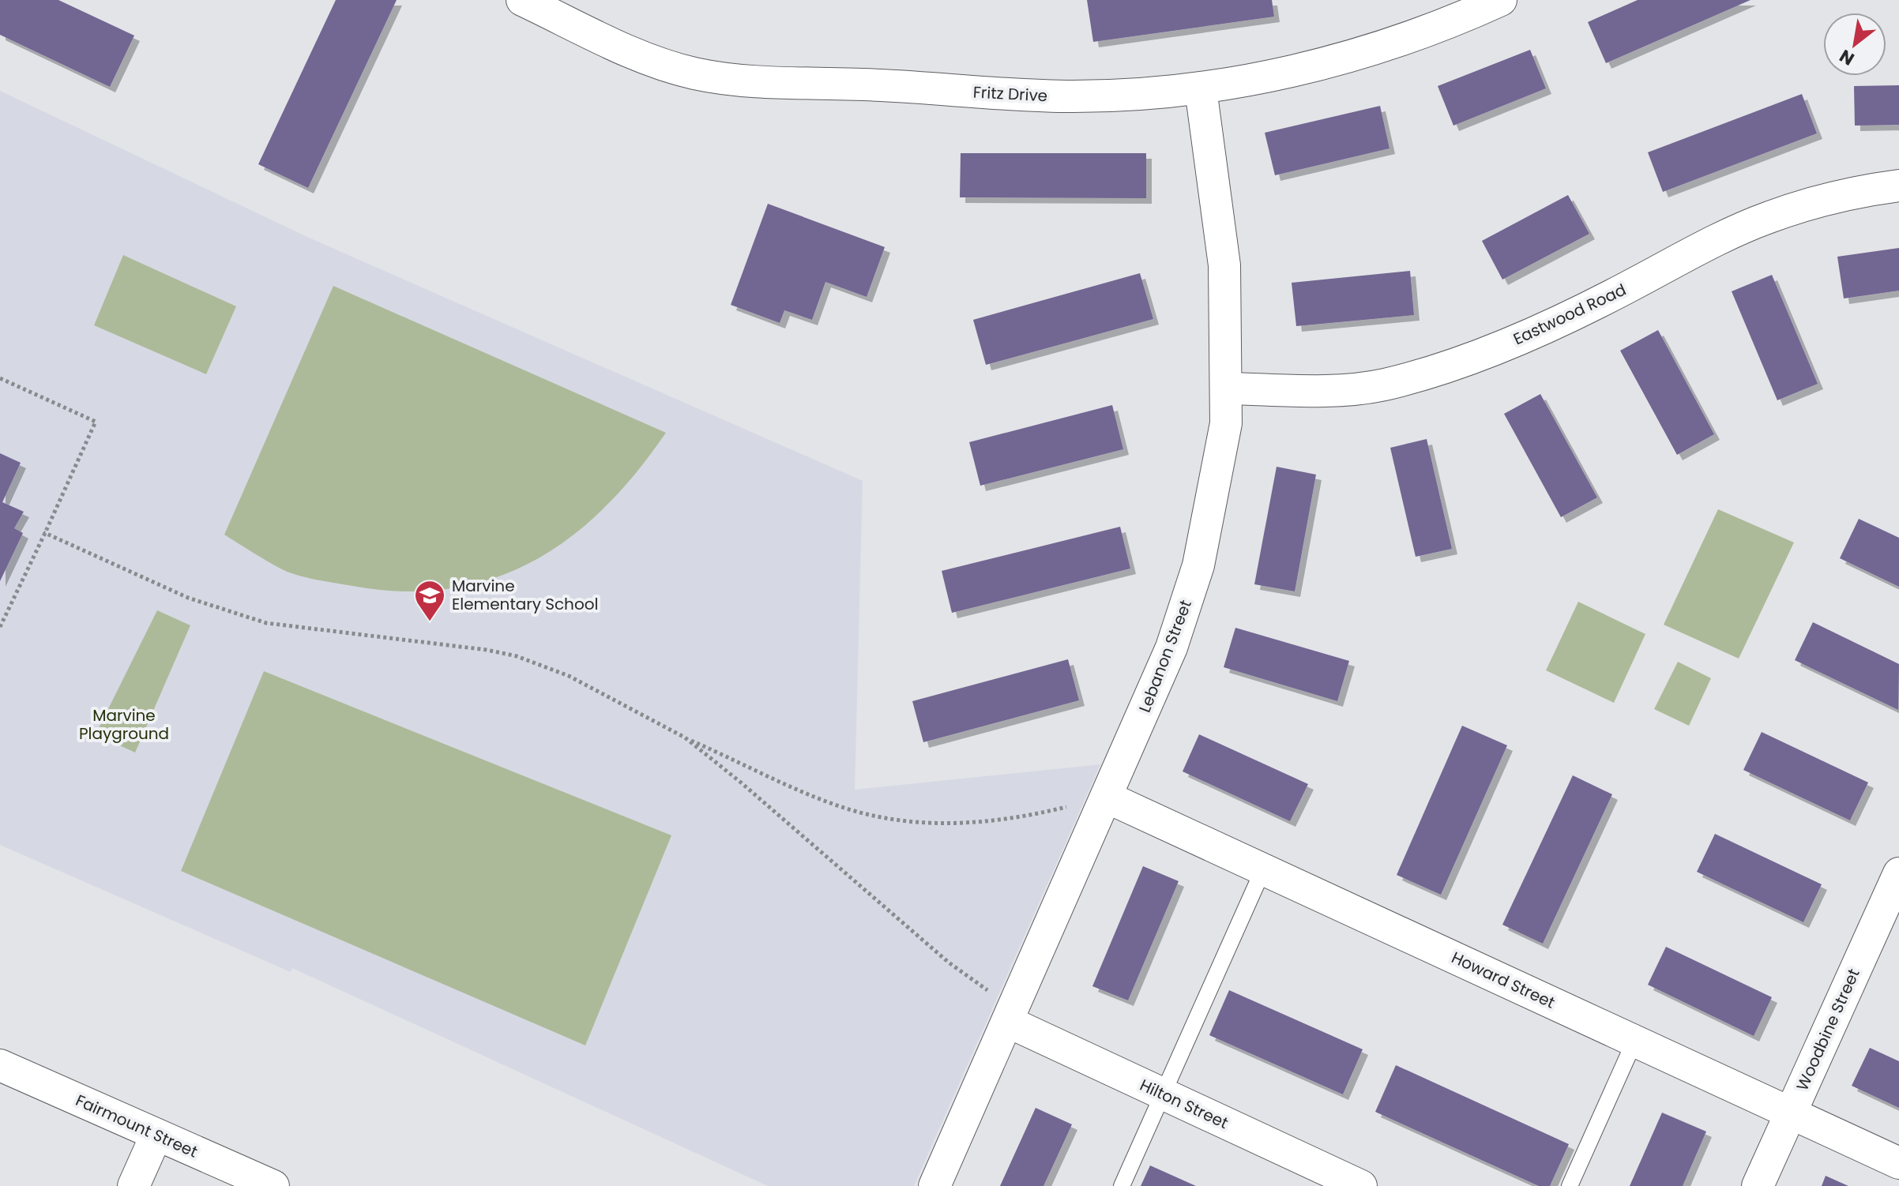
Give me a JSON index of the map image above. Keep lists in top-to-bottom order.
{
  "streets": {
    "street": [
      "Fritz Drive",
      "Eastwood Road",
      "Lebanon Street",
      "Howard Street",
      "Woodbine Street",
      "Hilton Street",
      "Fairmount Street"
    ]
  },
  "crossings": [
    ["Fritz Drive", "Lebanon Street"],
    ["Eastwood Road", "Lebanon Street"],
    ["Lebanon Street", "Howard Street"],
    ["Lebanon Street", "Hilton Street"],
    ["Howard Street", "Woodbine Street"]
  ],
  "parks": ["Marvine Playground"],
  "places": {
    "school or university": ["Marvine Elementary School"]
  },
  "north": "bottom left"
}
